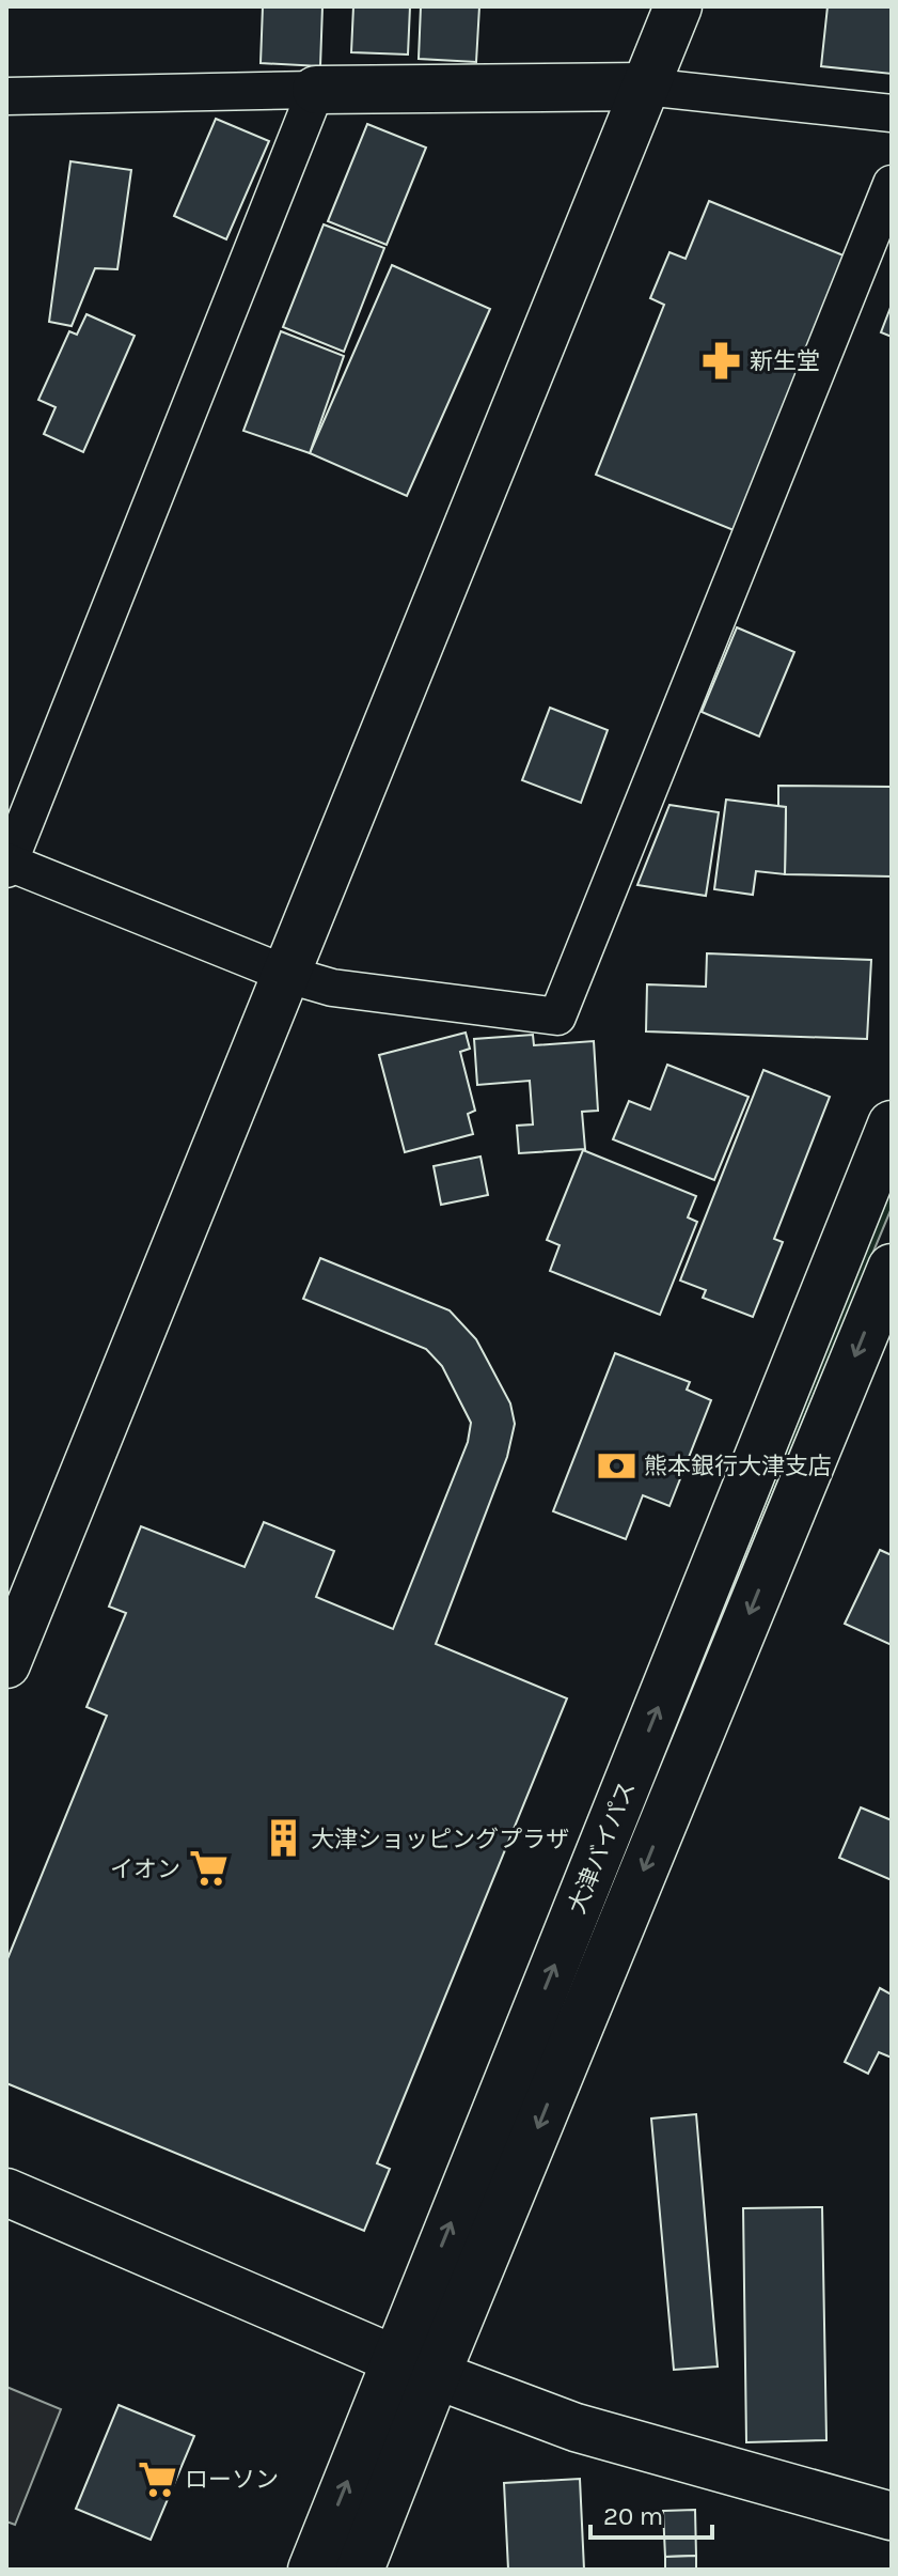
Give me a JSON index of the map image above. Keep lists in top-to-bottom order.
{
  "streets": {
    "main road": ["大津バイパス"]
  },
  "places": {
    "pharmacy": ["新生堂"],
    "bank": ["熊本銀行大津支店"],
    "building": ["大津ショッピングプラザ"],
    "supermarket": ["イオン", "ローソン"]
  },
  "scale_bar": "20 m"
}
